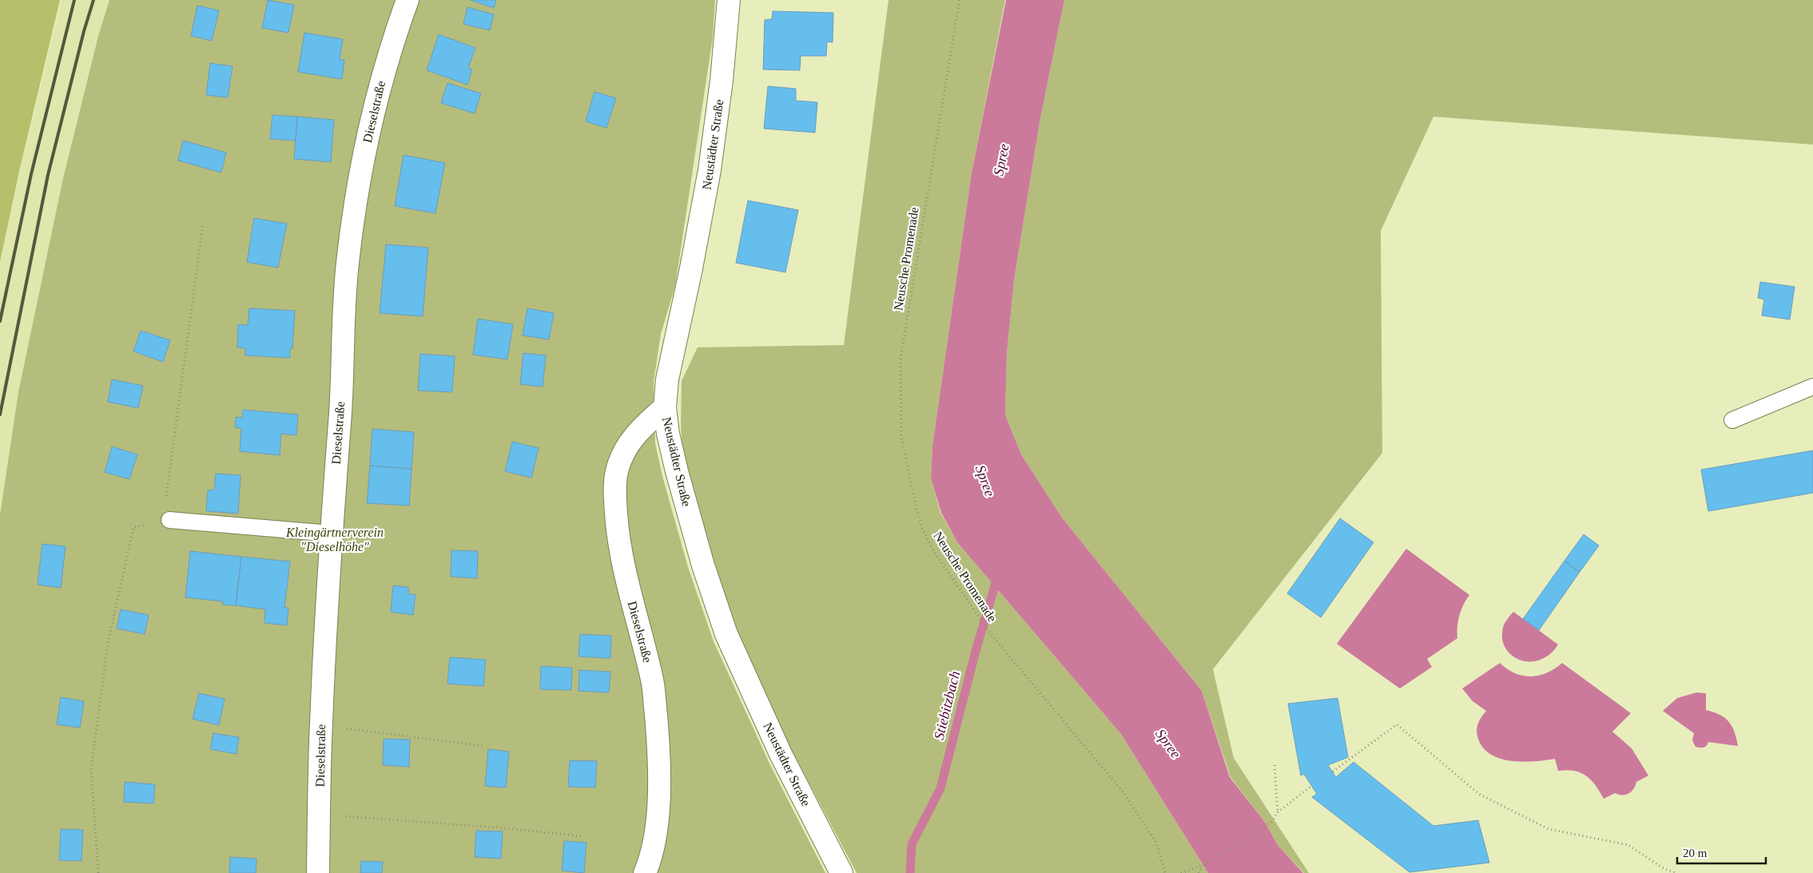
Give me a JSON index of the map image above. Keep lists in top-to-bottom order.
{
  "streets": {
    "street": ["Dieselstraße", "Neustädter Straße"],
    "path": ["Neusche Promenade"]
  },
  "crossings": [
    ["Dieselstraße", "Neustädter Straße"]
  ],
  "water": ["Spree", "Stiebitzbach"],
  "parks": ["Kleingärtnerverein \"Dieselhöhe\""],
  "scale_bar": "20 m"
}
